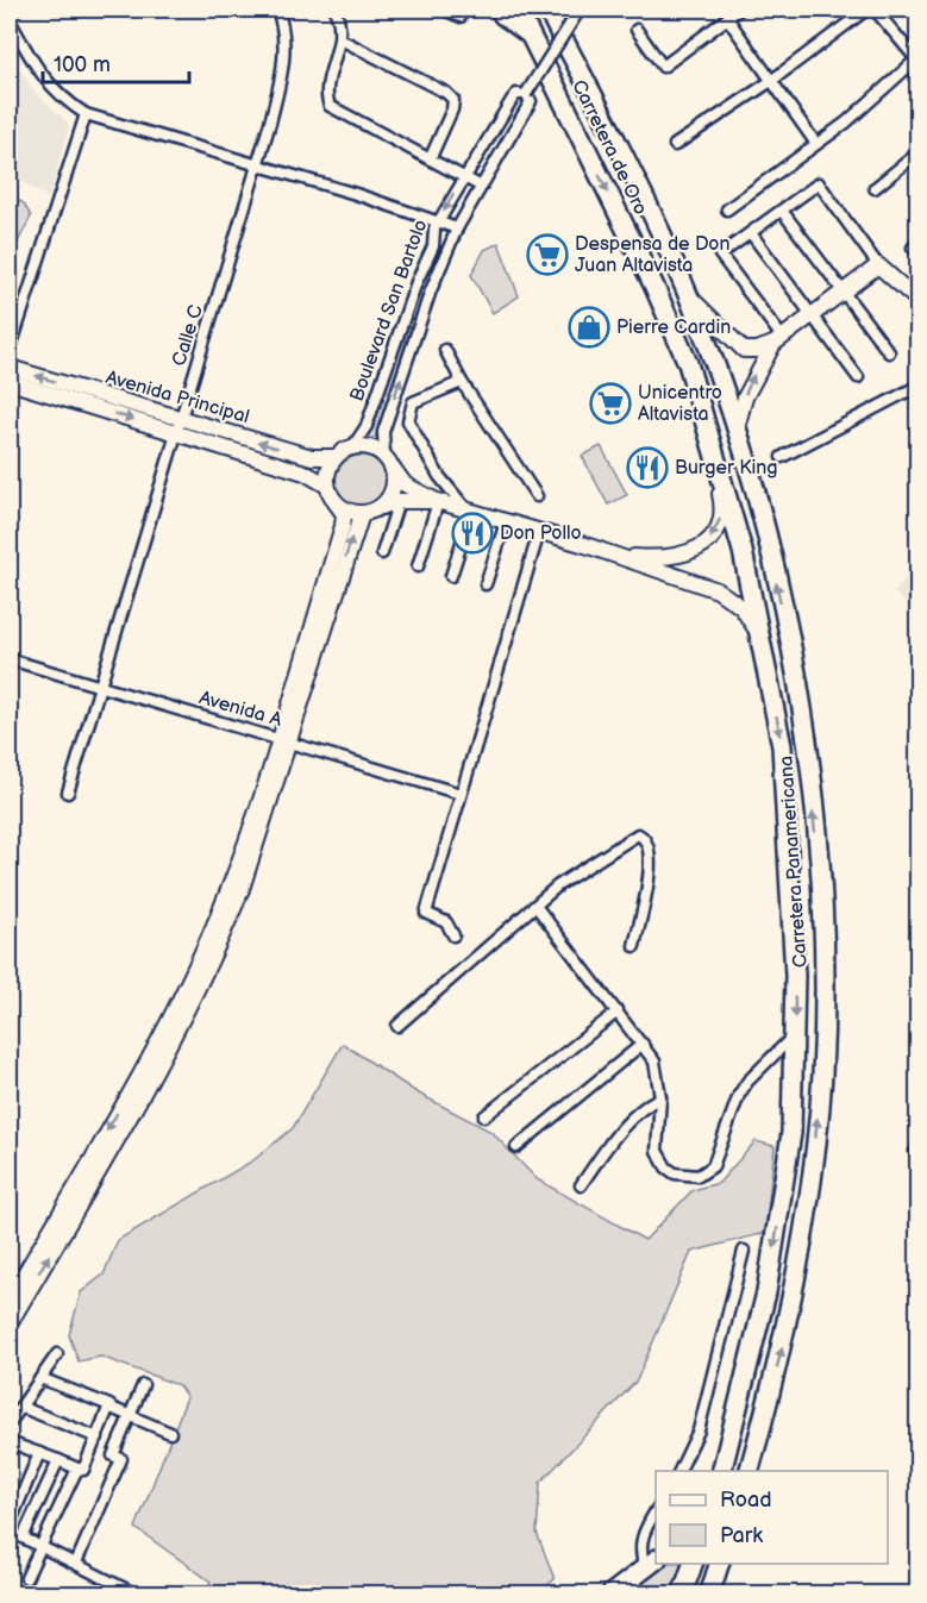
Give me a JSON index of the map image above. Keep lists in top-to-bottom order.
{
  "streets": {
    "highway": ["Carretera de Oro", "Carretera Panamericana"],
    "main road": ["Avenida Principal"],
    "street": ["Boulevard San Bartolo", "Calle C", "Avenida A"]
  },
  "crossings": [
    ["Carretera de Oro", "Carretera Panamericana"],
    ["Boulevard San Bartolo", "Avenida Principal"],
    ["Calle C", "Avenida Principal"],
    ["Calle C", "Avenida A"]
  ],
  "places": {
    "supermarket": ["Despensa de Don Juan Altavista", "Unicentro Altavista"],
    "shop": ["Pierre Cardin"],
    "restaurant": ["Burger King", "Don Pollo"]
  },
  "legend": ["Road", "Park"],
  "scale_bar": "100 m"
}
